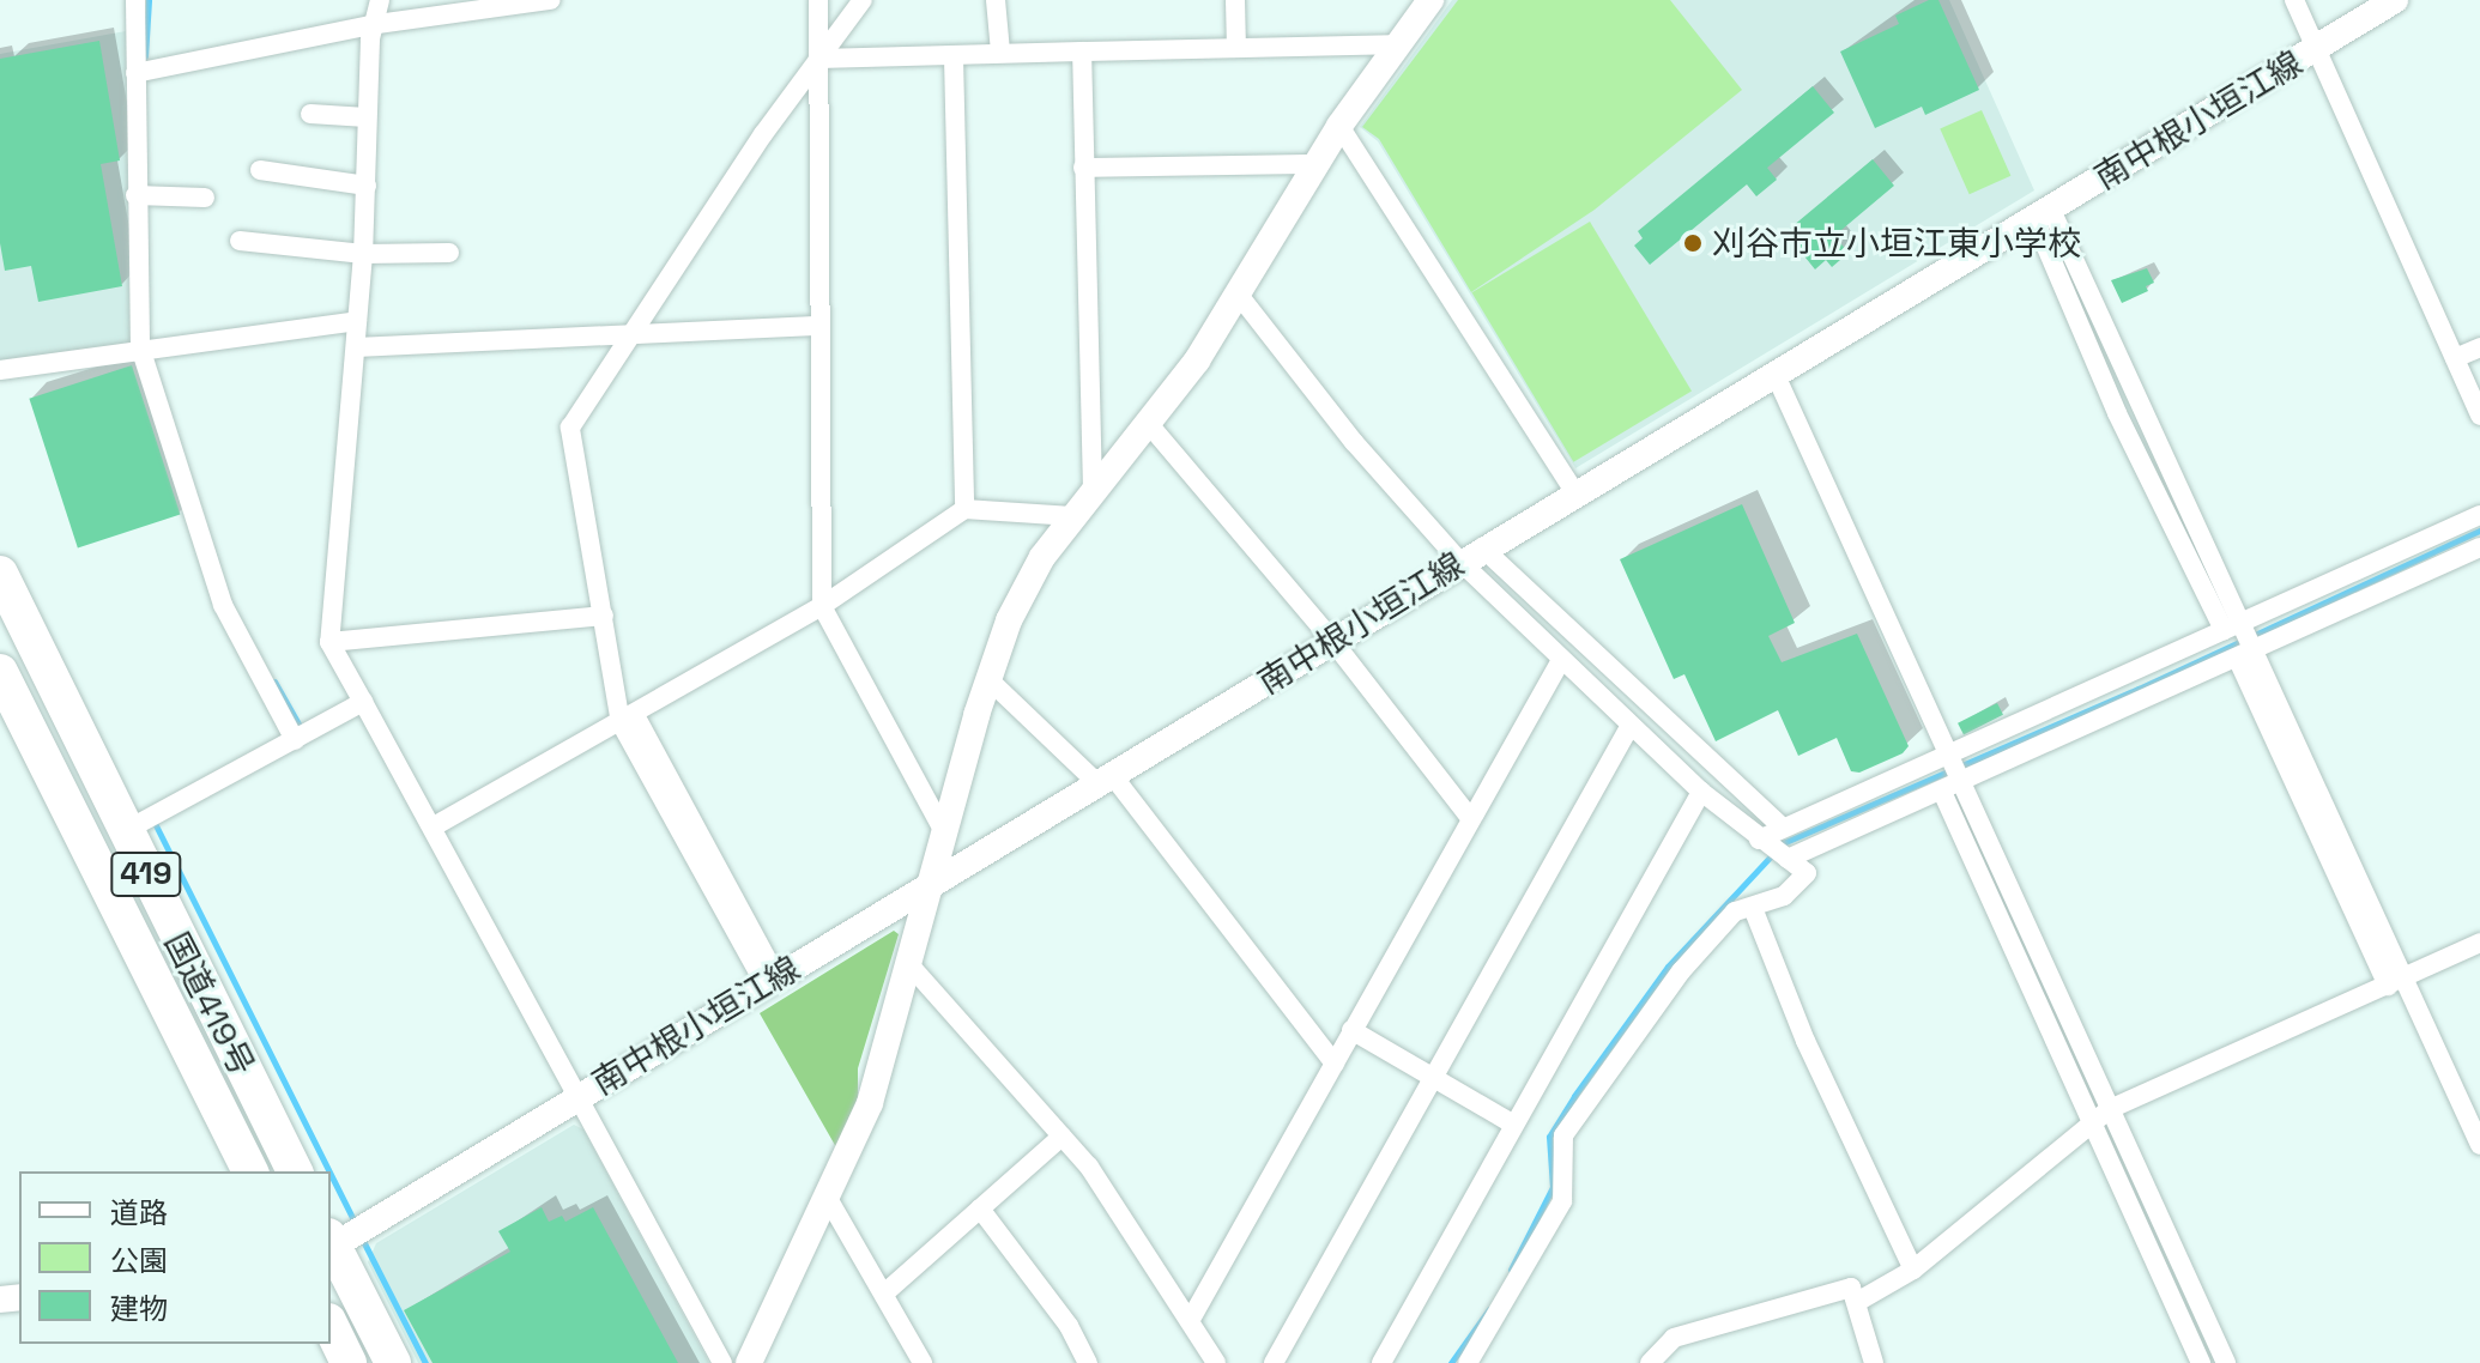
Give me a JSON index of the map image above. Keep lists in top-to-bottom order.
{
  "streets": {
    "highway": ["419", "国道419号"],
    "main road": ["南中根小垣江線"]
  },
  "places": ["刈谷市立小垣江東小学校"],
  "legend": ["道路", "公園", "建物"]
}
